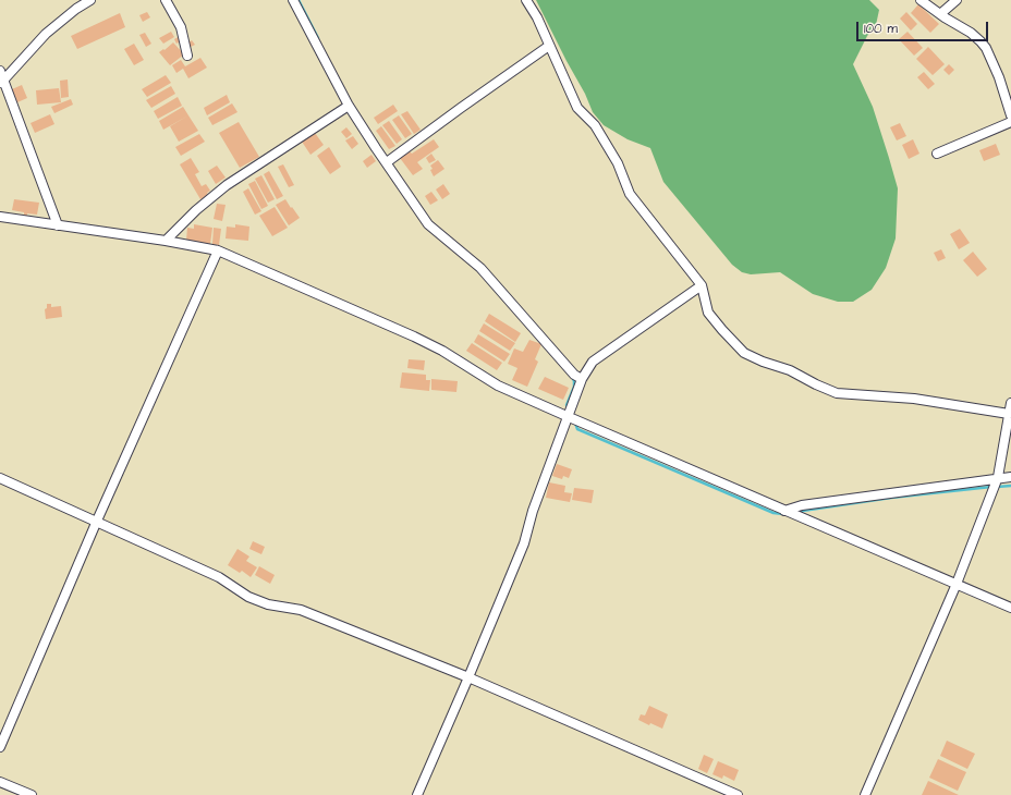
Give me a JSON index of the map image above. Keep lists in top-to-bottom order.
{
  "scale_bar": "100 m"
}
